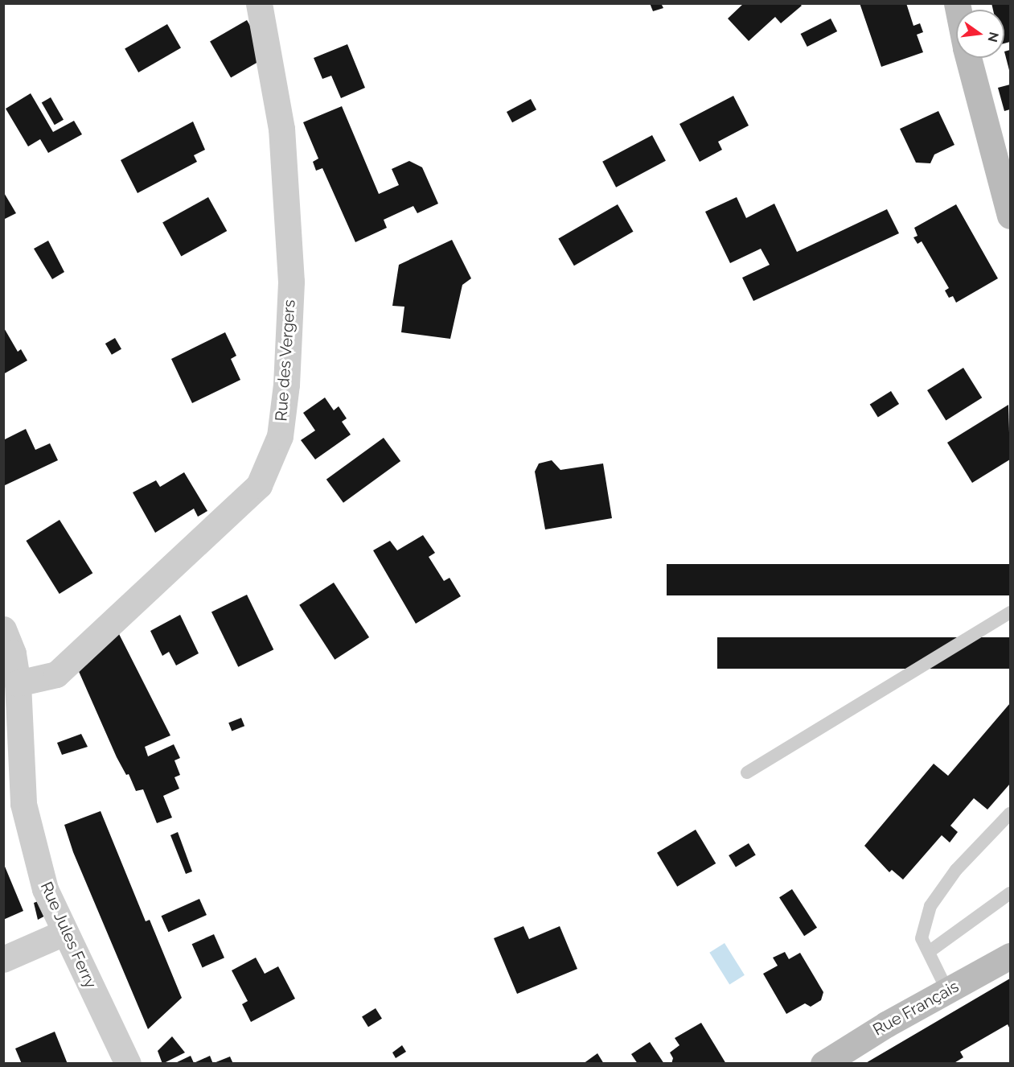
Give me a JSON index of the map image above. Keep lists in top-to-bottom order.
{
  "streets": {
    "street": ["Rue des Vergers", "Rue Jules Ferry", "Rue Français"]
  },
  "crossings": [
    ["Rue des Vergers", "Rue Jules Ferry"]
  ],
  "north": "right"
}
